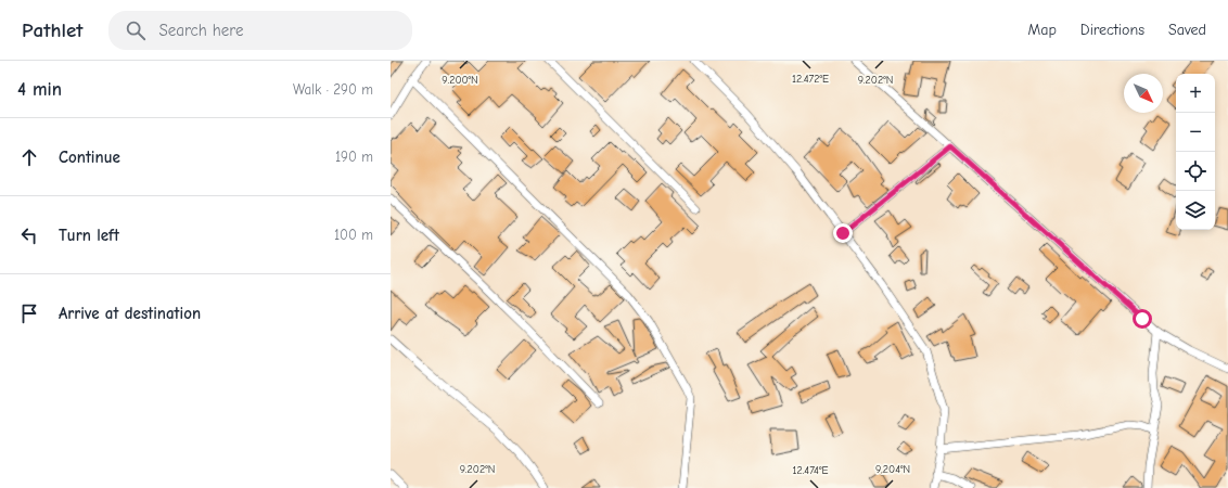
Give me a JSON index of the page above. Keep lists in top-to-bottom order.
{
  "north": "bottom right",
  "page": {
    "header": "Pathlet",
    "search": "Search here",
    "nav": ["Map", "Directions", "Saved"],
    "heading": ["4 min", "Walk · 290 m"],
    "map_buttons": ["+", "−"],
    "list": [
      ["Continue", "190 m"],
      ["Turn left", "100 m"],
      "Arrive at destination"
    ]
  },
  "coordinates": [
    "12.472°E",
    "9.200°N",
    "9.202°N",
    "9.204°N",
    "12.474°E"
  ]
}
